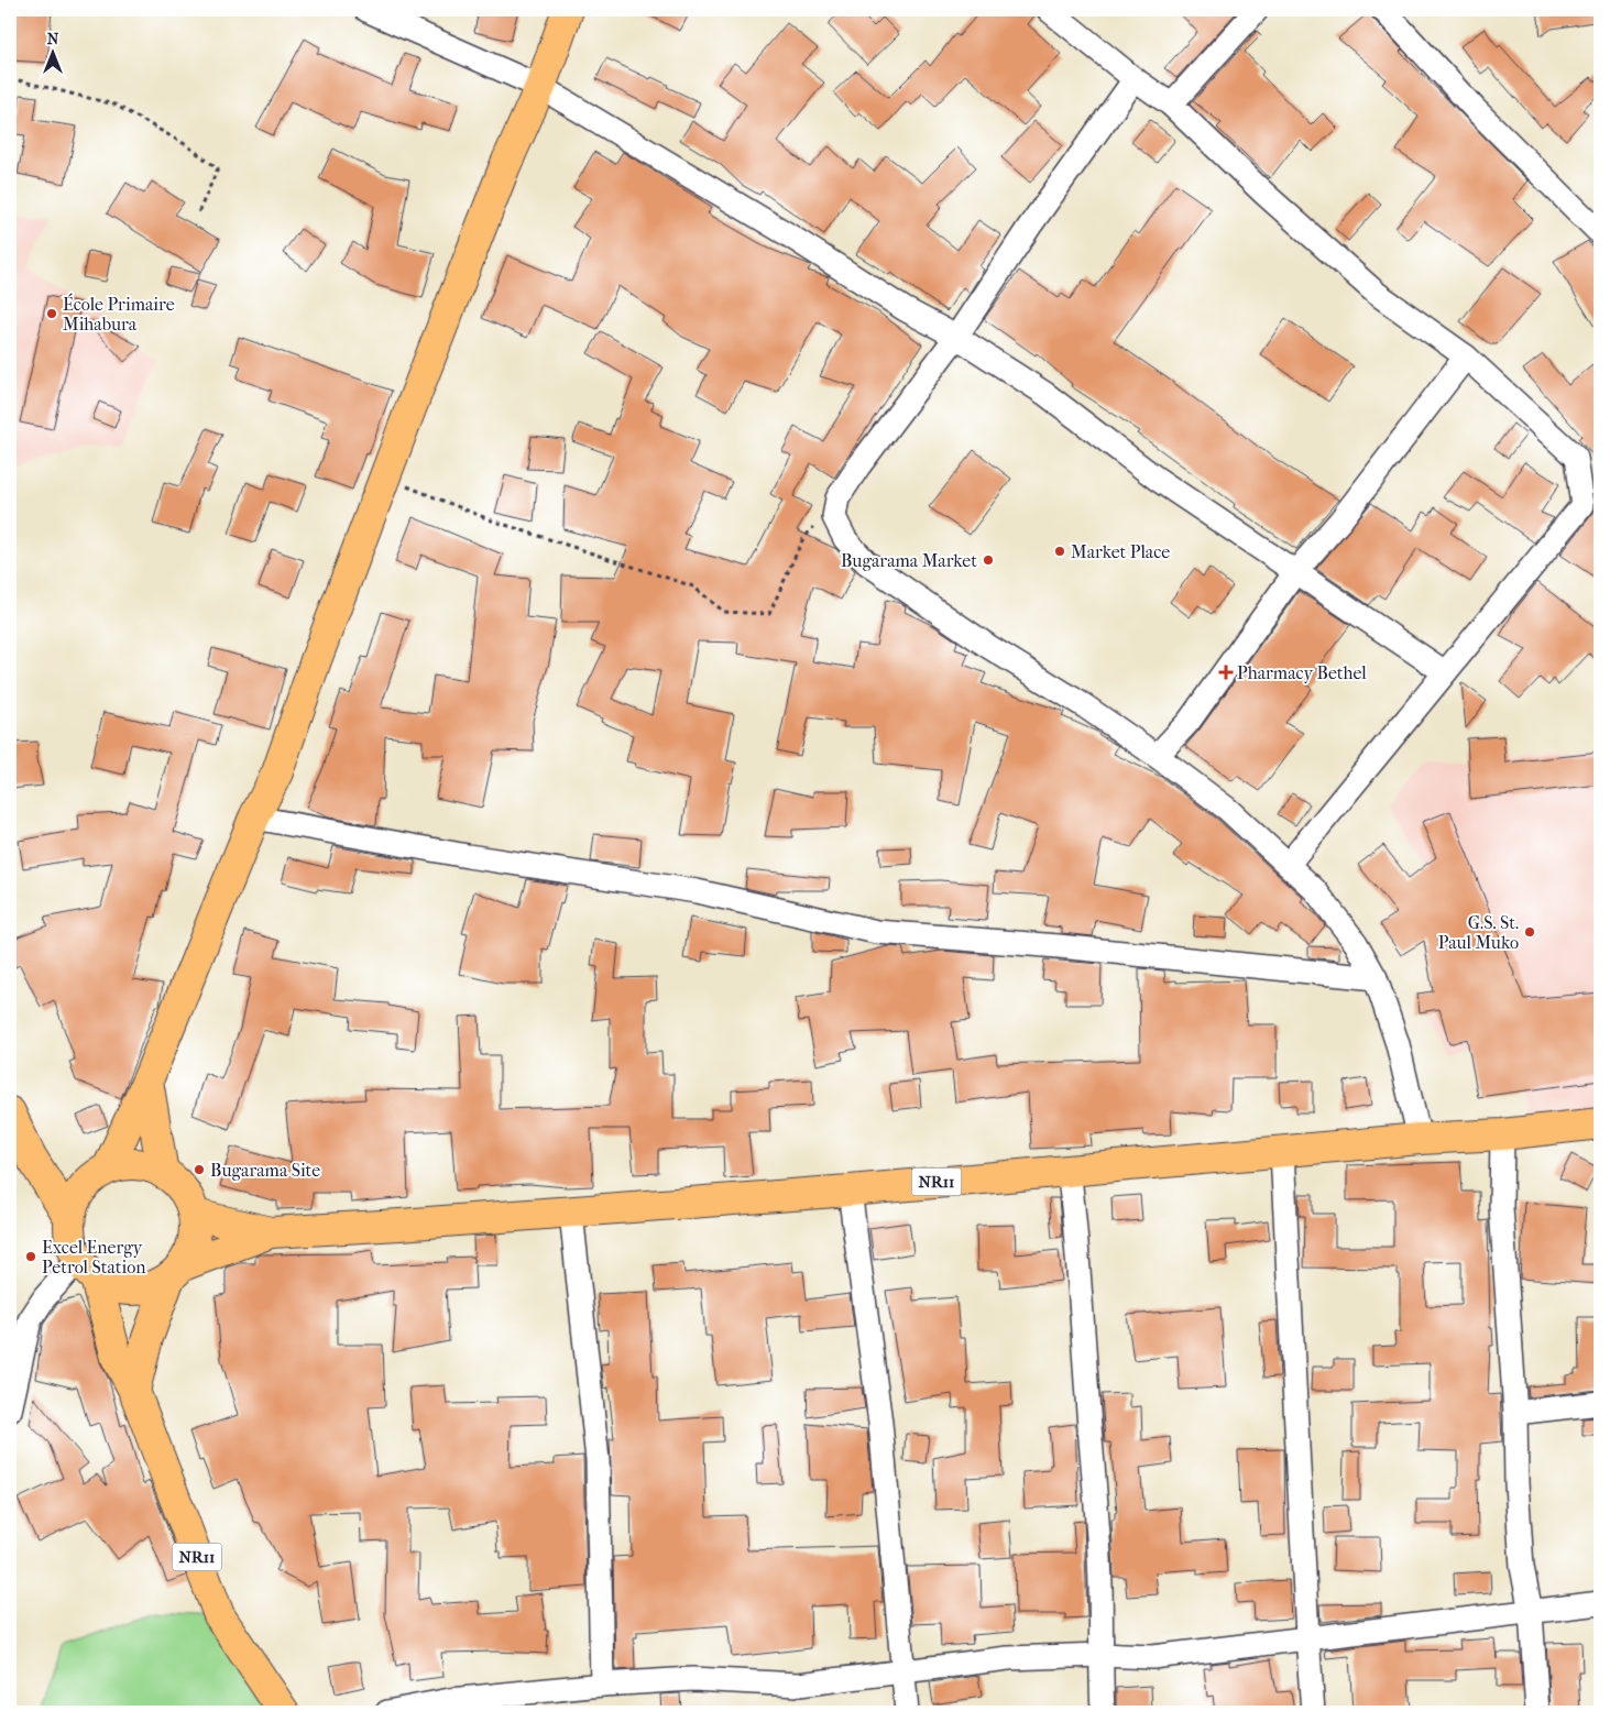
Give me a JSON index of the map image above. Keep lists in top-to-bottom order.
{
  "streets": {
    "main road": ["NR11"]
  },
  "places": {
    "other": [
      "École Primaire Mihabura",
      "Market Place",
      "Bugarama Market",
      "G.S. St. Paul Muko",
      "Bugarama Site",
      "Excel Energy Petrol Station"
    ],
    "health": ["Pharmacy Bethel"]
  },
  "north": "top"
}
